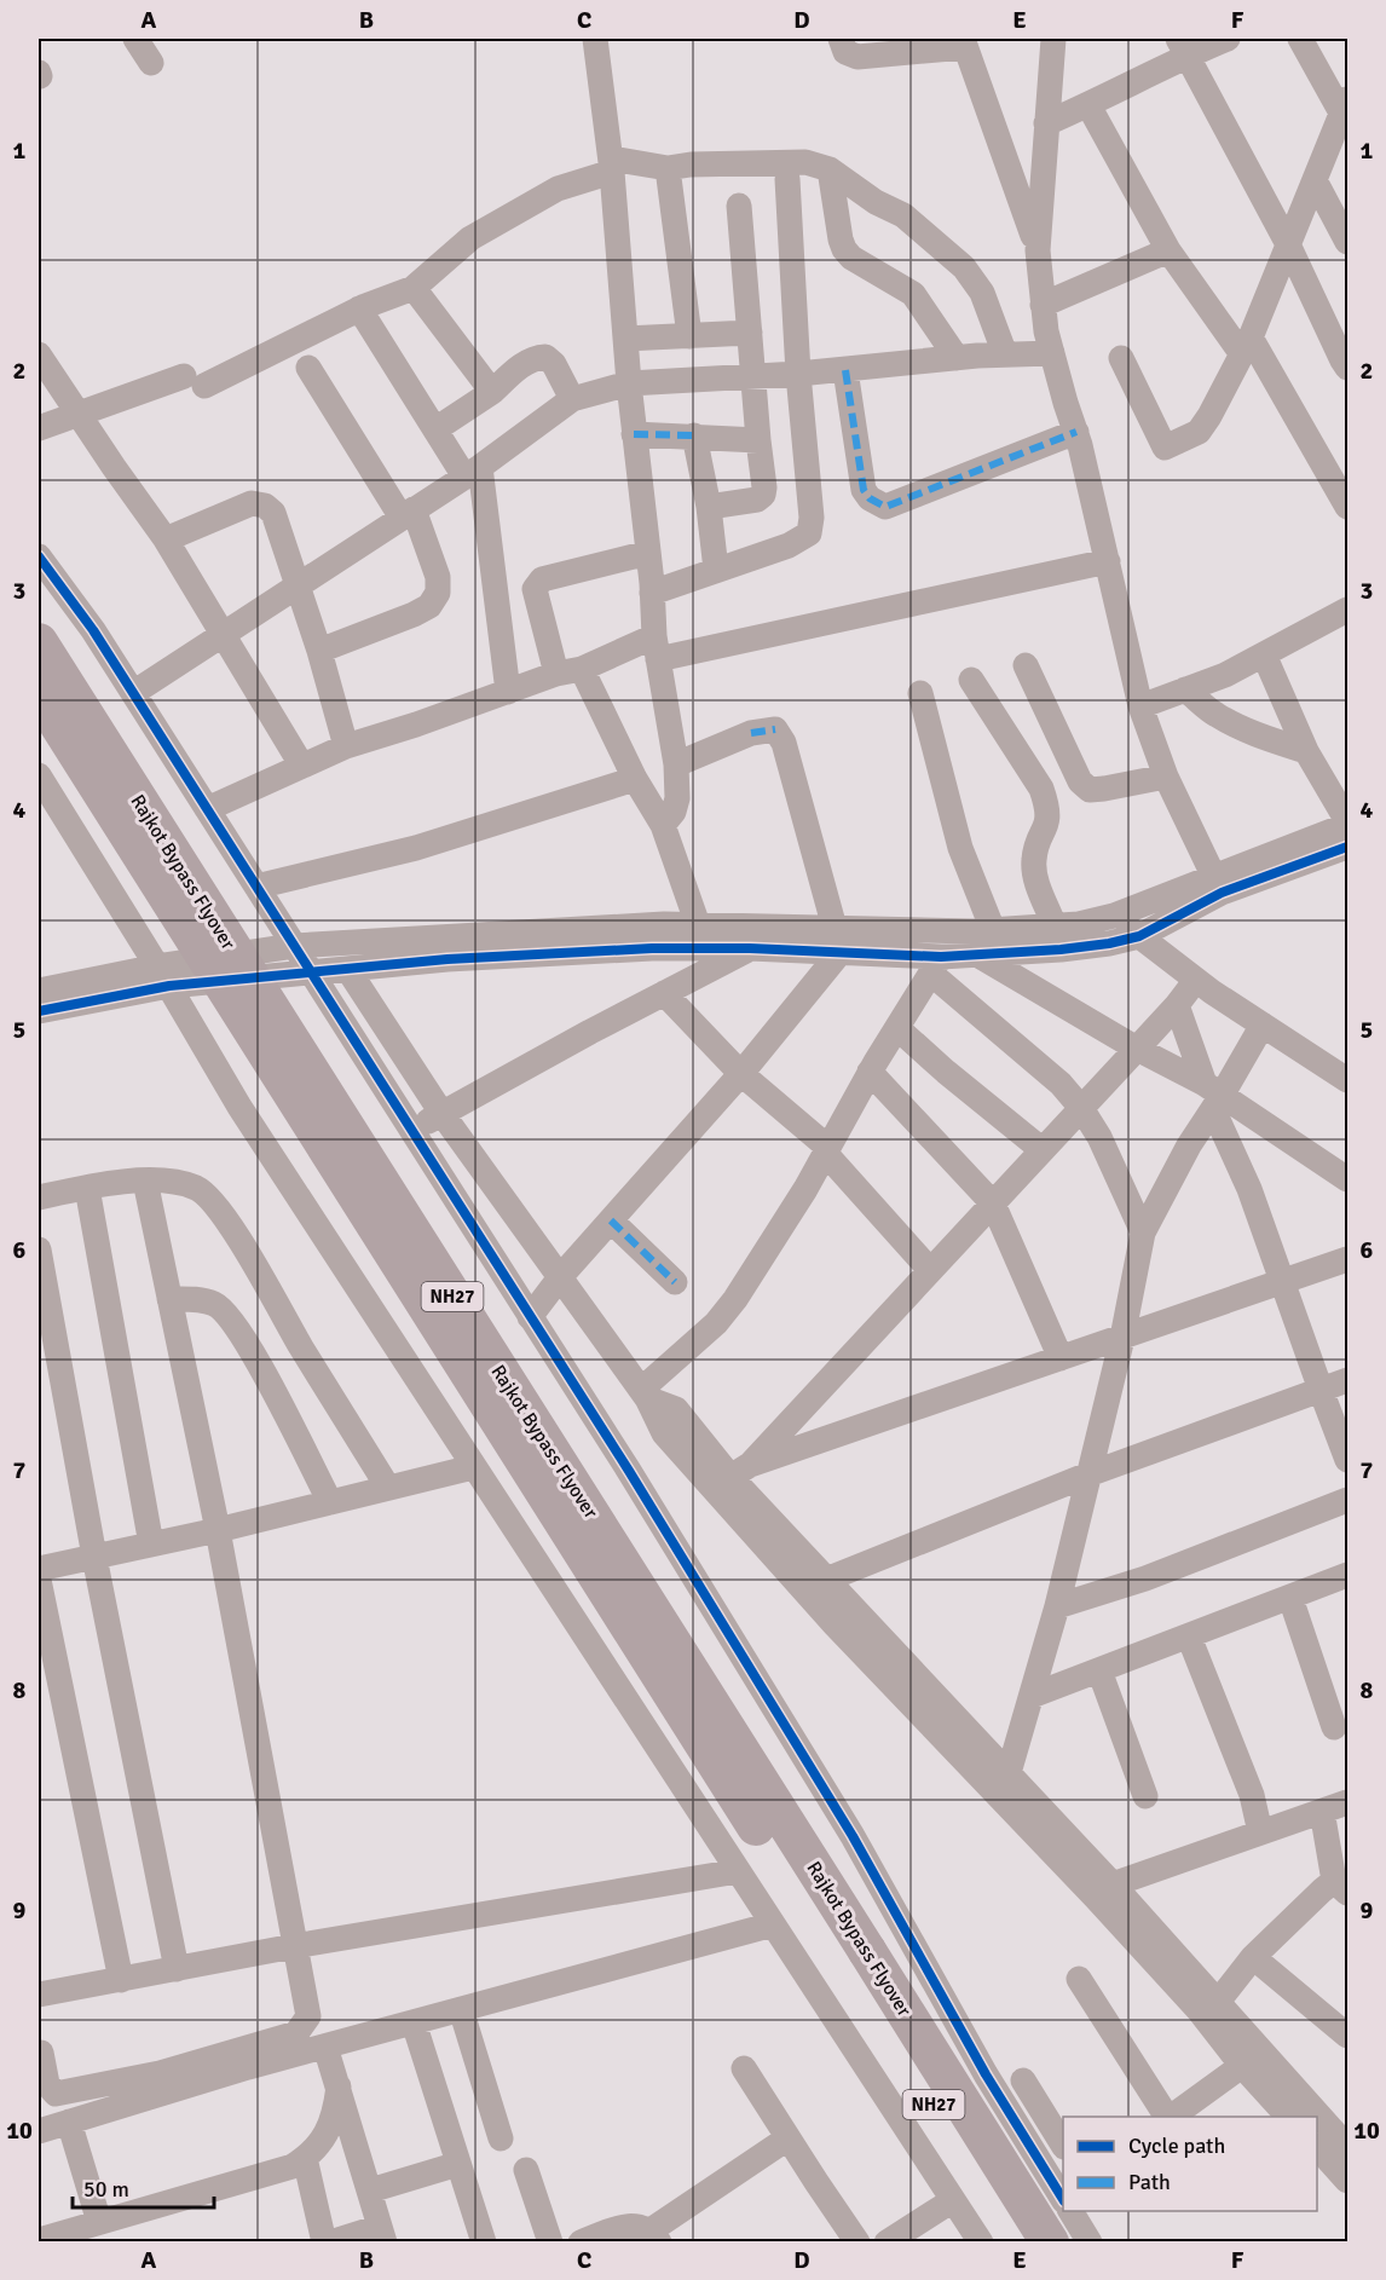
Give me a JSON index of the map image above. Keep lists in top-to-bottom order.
{
  "streets": {
    "highway": ["Rajkot Bypass Flyover", "NH27"]
  },
  "legend": ["Cycle path", "Path"],
  "scale_bar": "50 m",
  "grid": {
    "columns": [
      "A",
      "B",
      "C",
      "D",
      "E",
      "F"
    ],
    "rows": [
      "1",
      "2",
      "3",
      "4",
      "5",
      "6",
      "7",
      "8",
      "9",
      "10"
    ]
  }
}
